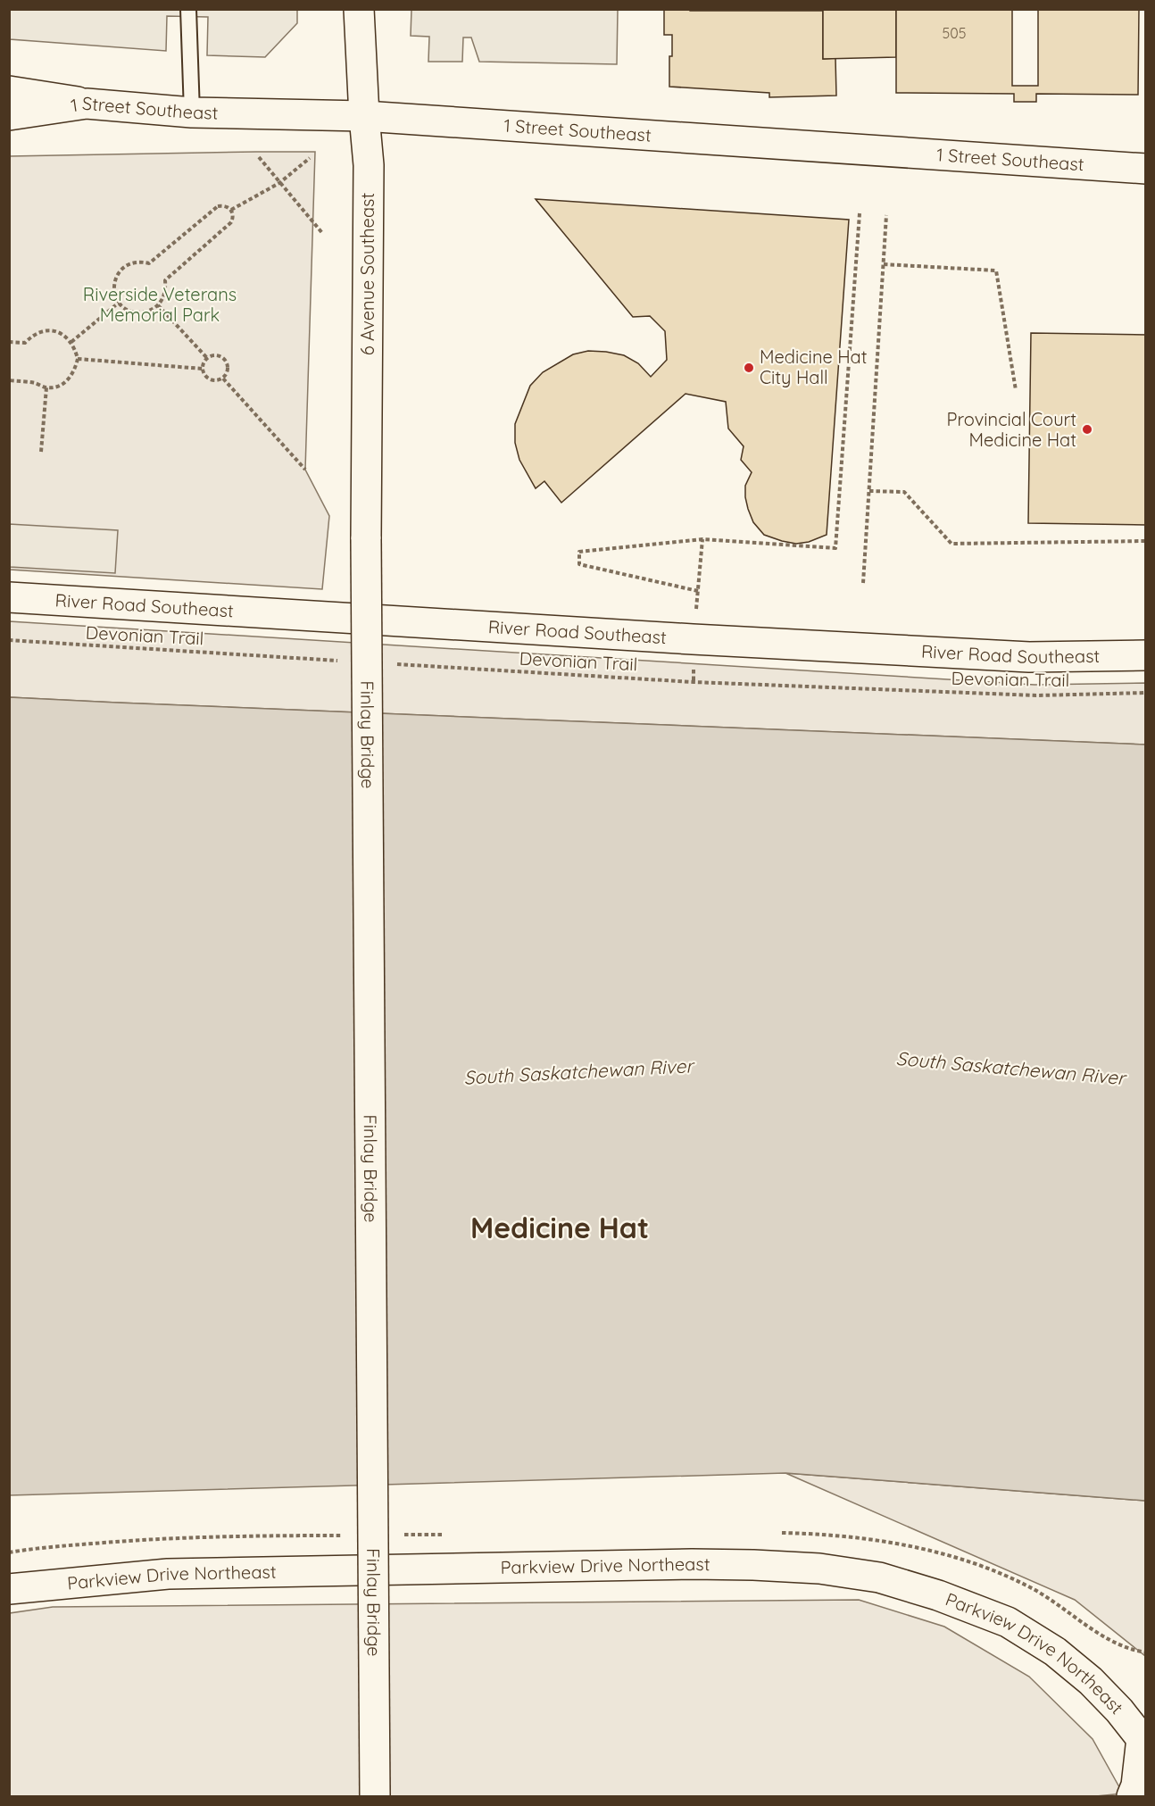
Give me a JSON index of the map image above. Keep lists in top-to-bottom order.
{
  "streets": {
    "street": [
      "1 Street Southeast",
      "6 Avenue Southeast",
      "River Road Southeast",
      "Finlay Bridge",
      "Parkview Drive Northeast"
    ],
    "path": ["Devonian Trail"]
  },
  "crossings": [
    ["1 Street Southeast", "6 Avenue Southeast"],
    ["6 Avenue Southeast", "Finlay Bridge"]
  ],
  "districts": ["Medicine Hat"],
  "water": ["South Saskatchewan River"],
  "parks": ["Riverside Veterans Memorial Park"],
  "places": ["Medicine Hat City Hall", "Provincial Court Medicine Hat"],
  "house_numbers": ["505"]
}
